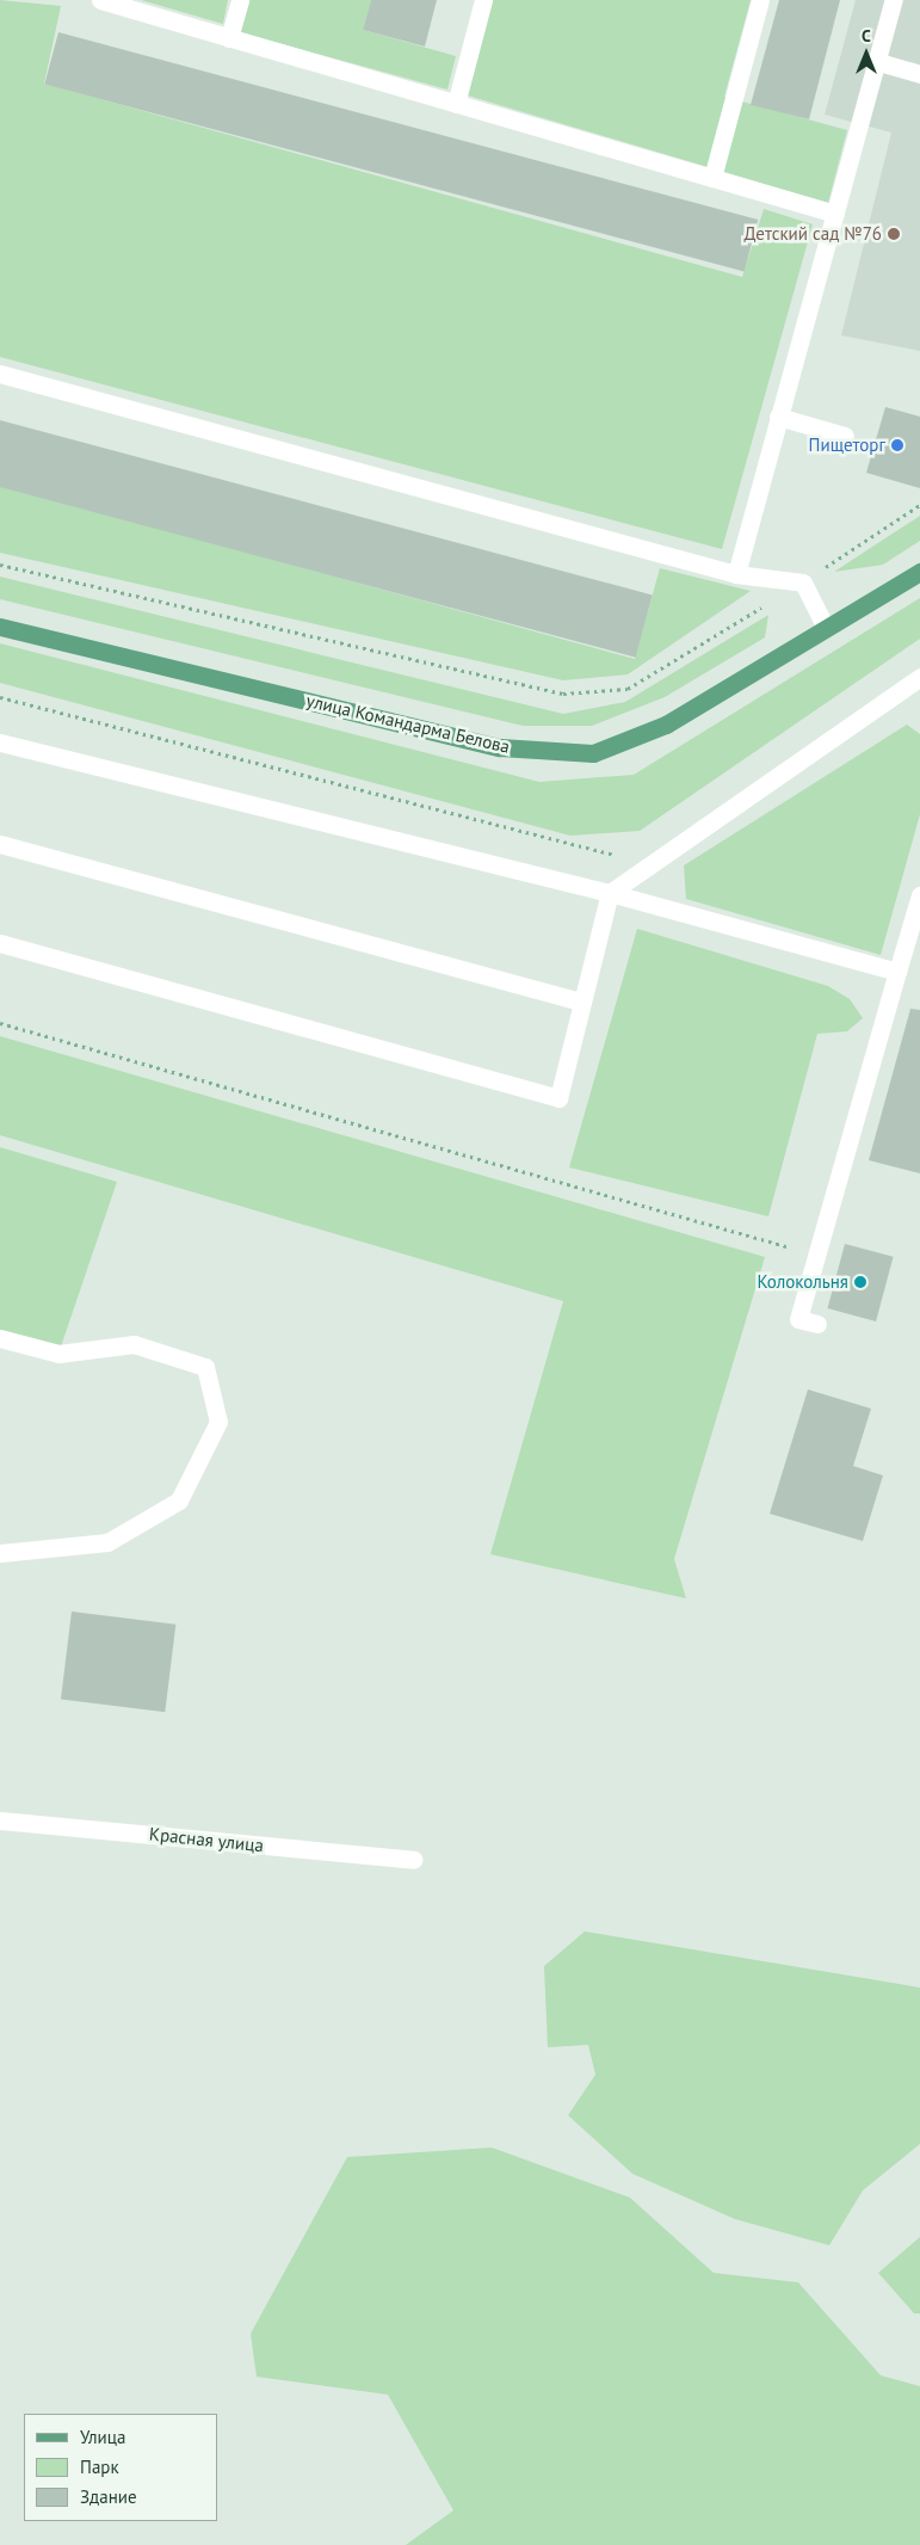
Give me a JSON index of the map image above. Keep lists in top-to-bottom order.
{
  "streets": {
    "main road": ["улица Командарма Белова"],
    "street": ["Красная улица"]
  },
  "places": ["Детский сад №76", "Пищеторг", "Колокольня"],
  "legend": ["Улица", "Парк", "Здание"],
  "north": "top"
}
